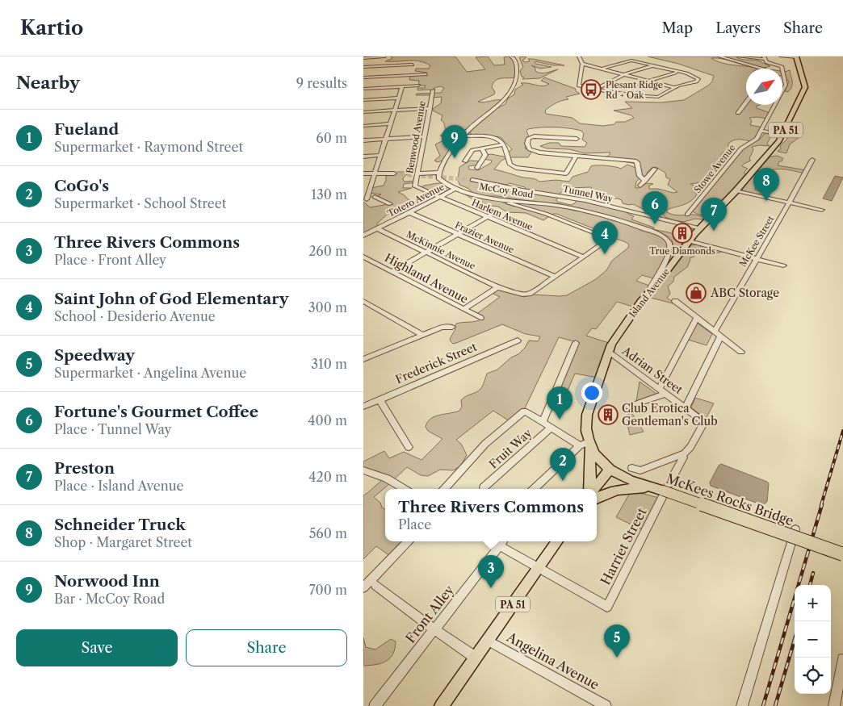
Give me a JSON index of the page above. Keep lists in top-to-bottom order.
{
  "streets": {
    "main road": ["PA 51", "Island Avenue", "McKees Rocks Bridge"],
    "street": [
      "Benwood Avenue",
      "Stowe Avenue",
      "McCoy Road",
      "Tunnel Way",
      "Totero Avenue",
      "Harlem Avenue",
      "Frazier Avenue",
      "McKee Street",
      "McKinnie Avenue",
      "Highland Avenue",
      "Frederick Street",
      "Adrian Street",
      "Fruit Way",
      "Harriet Street",
      "Front Alley",
      "Angelina Avenue"
    ]
  },
  "crossings": [
    ["PA 51", "Harriet Street"],
    ["PA 51", "Angelina Avenue"],
    ["Benwood Avenue", "Harlem Avenue"],
    ["McCoy Road", "Totero Avenue"],
    ["McCoy Road", "McKinnie Avenue"],
    ["McCoy Road", "Island Avenue"],
    ["Tunnel Way", "Island Avenue"],
    ["Totero Avenue", "Harlem Avenue"],
    ["Totero Avenue", "Frazier Avenue"],
    ["Totero Avenue", "McKinnie Avenue"],
    ["Harlem Avenue", "McKinnie Avenue"],
    ["Frazier Avenue", "McKinnie Avenue"],
    ["Island Avenue", "Adrian Street"],
    ["Island Avenue", "McKees Rocks Bridge"],
    ["Adrian Street", "Harriet Street"],
    ["McKees Rocks Bridge", "Harriet Street"]
  ],
  "places": {
    "bus stop": ["Plesant Ridge Rd + Oak"],
    "building": ["True Diamonds", "Club Erotica Gentleman's Club"],
    "shop": ["ABC Storage"]
  },
  "north": "top right",
  "page": {
    "header": "Kartio",
    "nav": ["Map", "Layers", "Share"],
    "heading": ["Nearby", "9 results"],
    "list": [
      {
        "mark": "1",
        "name": "Fueland",
        "note": "Supermarket · Raymond Street",
        "value": "60 m"
      },
      {
        "mark": "2",
        "name": "CoGo's",
        "note": "Supermarket · School Street",
        "value": "130 m"
      },
      {
        "mark": "3",
        "name": "Three Rivers Commons",
        "note": "Place · Front Alley",
        "value": "260 m"
      },
      {
        "mark": "4",
        "name": "Saint John of God Elementary",
        "note": "School · Desiderio Avenue",
        "value": "300 m"
      },
      {
        "mark": "5",
        "name": "Speedway",
        "note": "Supermarket · Angelina Avenue",
        "value": "310 m"
      },
      {
        "mark": "6",
        "name": "Fortune's Gourmet Coffee",
        "note": "Place · Tunnel Way",
        "value": "400 m"
      },
      {
        "mark": "7",
        "name": "Preston",
        "note": "Place · Island Avenue",
        "value": "420 m"
      },
      {
        "mark": "8",
        "name": "Schneider Truck",
        "note": "Shop · Margaret Street",
        "value": "560 m"
      },
      {
        "mark": "9",
        "name": "Norwood Inn",
        "note": "Bar · McCoy Road",
        "value": "700 m"
      }
    ],
    "pins": [
      "9",
      "8",
      "6",
      "7",
      "4",
      "1",
      "2",
      "3",
      "5"
    ],
    "popup": ["Three Rivers Commons", "Place"],
    "map_buttons": ["+", "−"],
    "buttons": ["Save", "Share"]
  }
}
